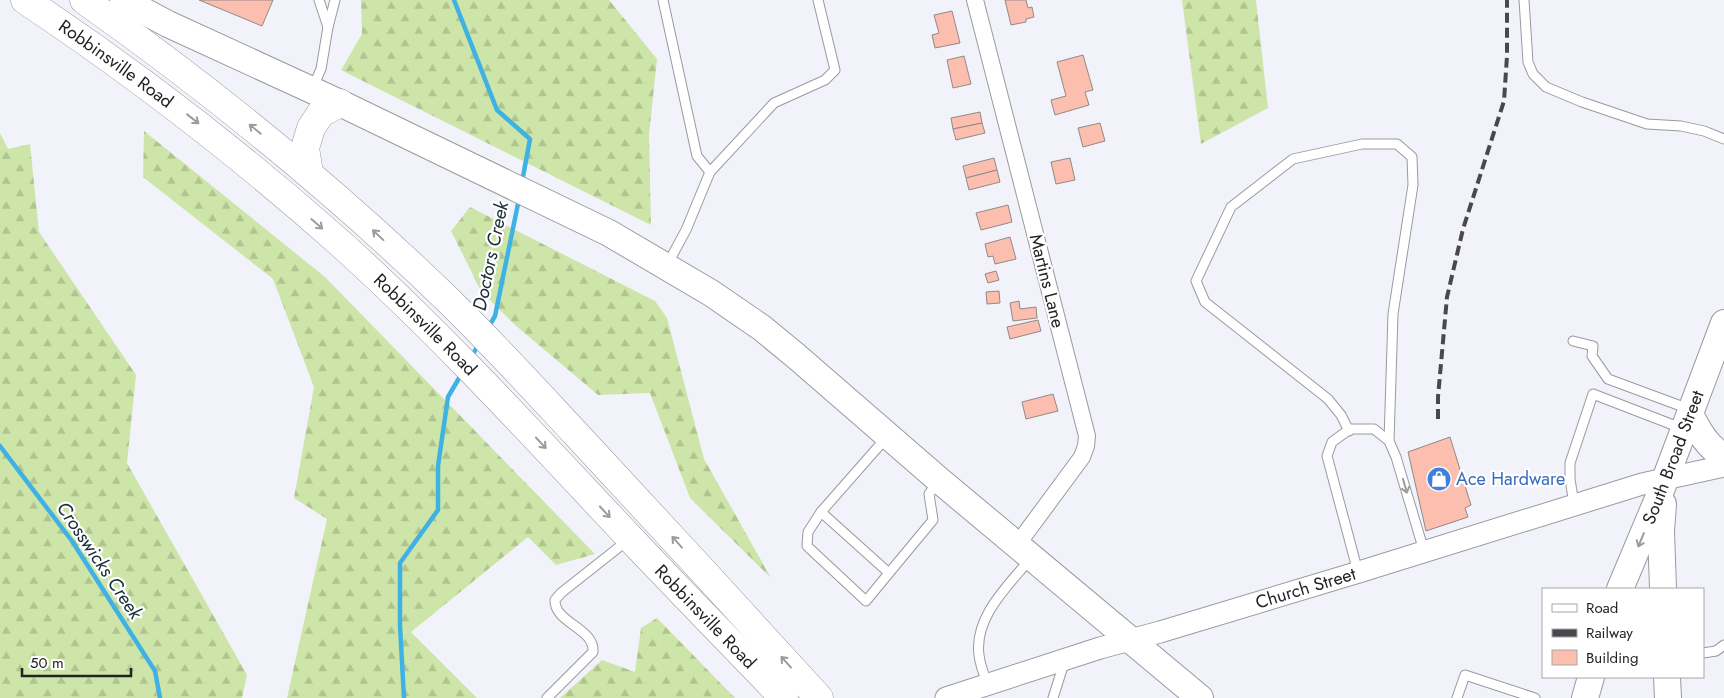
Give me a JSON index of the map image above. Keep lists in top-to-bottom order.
{
  "streets": {
    "highway": ["Robbinsville Road"],
    "main road": ["South Broad Street"],
    "street": ["Martins Lane", "Church Street"]
  },
  "crossings": [
    ["South Broad Street", "Church Street"]
  ],
  "water": ["Doctors Creek", "Crosswicks Creek"],
  "places": {
    "shop": ["Ace Hardware"]
  },
  "legend": ["Road", "Railway", "Building"],
  "scale_bar": "50 m"
}
